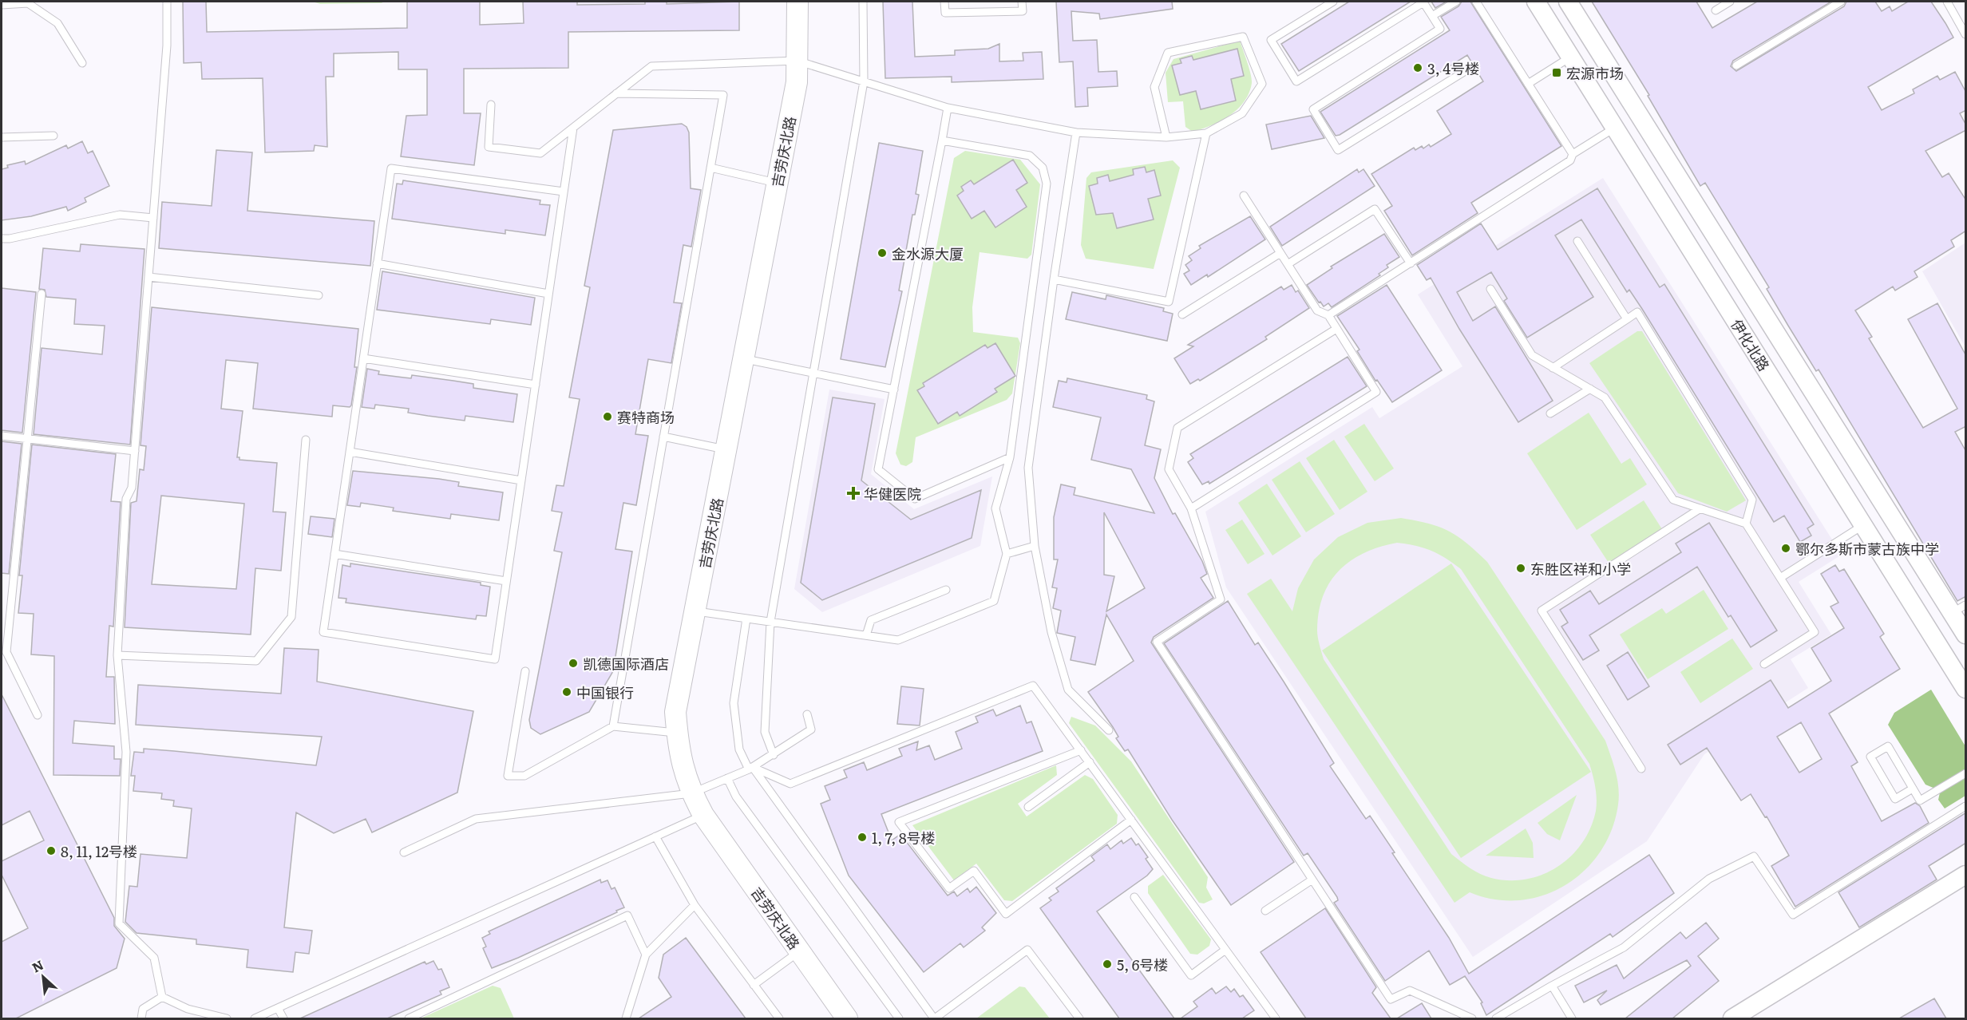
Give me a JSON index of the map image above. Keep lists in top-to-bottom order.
{
  "streets": {
    "main road": ["吉劳庆北路"],
    "street": ["伊化北路"]
  },
  "places": {
    "other": [
      "3, 4号楼",
      "金水源大厦",
      "赛特商场",
      "鄂尔多斯市蒙古族中学",
      "东胜区祥和小学",
      "凯德国际酒店",
      "中国银行",
      "1, 7, 8号楼",
      "8, 11, 12号楼",
      "5, 6号楼"
    ],
    "transit": ["宏源市场"],
    "health": ["华健医院"]
  },
  "north": "top left"
}
